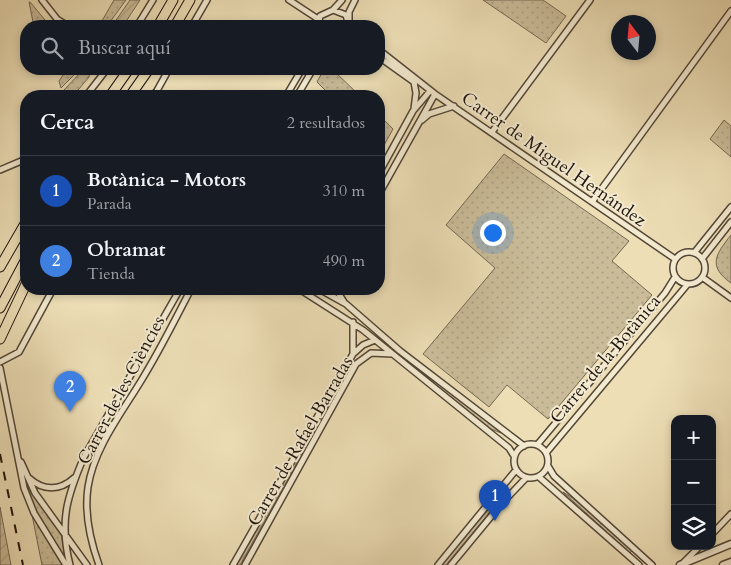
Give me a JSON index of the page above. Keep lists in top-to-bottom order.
{
  "streets": {
    "street": [
      "Carrer de Miguel Hernández",
      "Carrer de la Botànica",
      "Carrer de les Ciències",
      "Carrer de Rafael Barradas"
    ]
  },
  "crossings": [
    ["Carrer de Miguel Hernández", "Carrer de la Botànica"]
  ],
  "north": "top",
  "page": {
    "search": "Buscar aquí",
    "heading": ["Cerca", "2 resultados"],
    "list": [
      {
        "mark": "1",
        "name": "Botànica - Motors",
        "note": "Parada",
        "value": "310 m"
      },
      {
        "mark": "2",
        "name": "Obramat",
        "note": "Tienda",
        "value": "490 m"
      }
    ],
    "pins": ["2", "1"],
    "map_buttons": ["+", "−"]
  }
}
